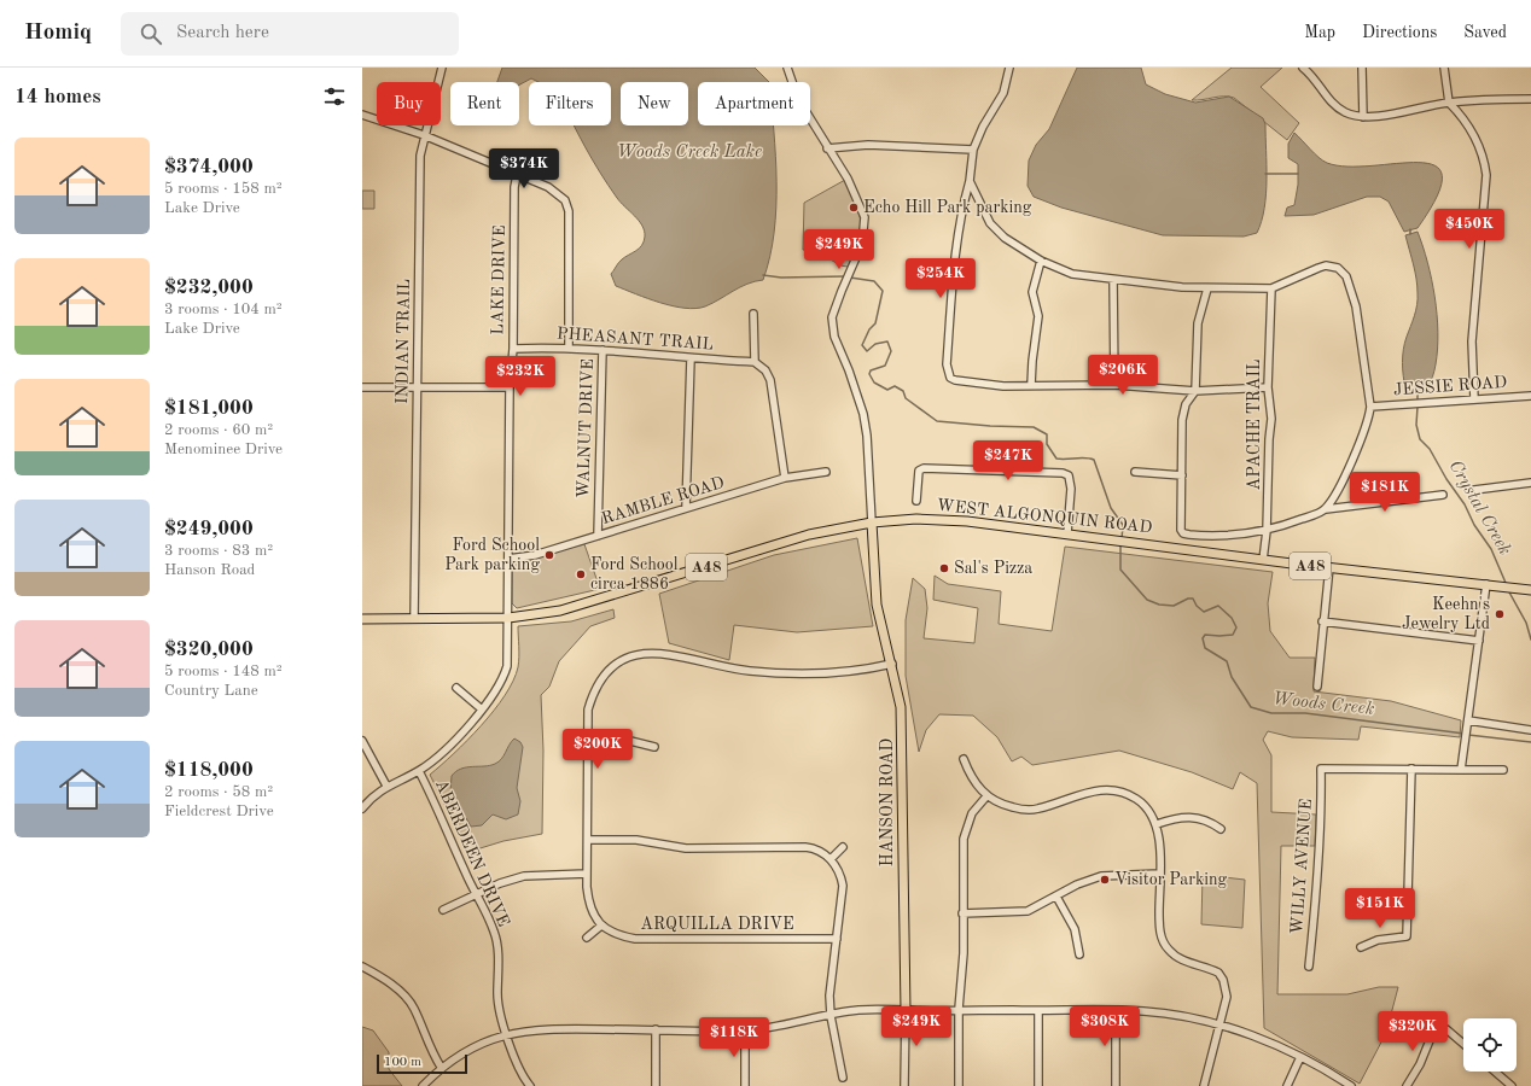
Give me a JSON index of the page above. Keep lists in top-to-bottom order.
{
  "streets": {
    "main road": ["WEST ALGONQUIN ROAD", "A48", "HANSON ROAD"],
    "street": [
      "LAKE DRIVE",
      "PHEASANT TRAIL",
      "INDIAN TRAIL",
      "JESSIE ROAD",
      "APACHE TRAIL",
      "WALNUT DRIVE",
      "RAMBLE ROAD",
      "ABERDEEN DRIVE",
      "WILLY AVENUE",
      "ARQUILLA DRIVE"
    ]
  },
  "crossings": [
    ["LAKE DRIVE", "PHEASANT TRAIL"],
    ["LAKE DRIVE", "RAMBLE ROAD"],
    ["LAKE DRIVE", "WEST ALGONQUIN ROAD"],
    ["LAKE DRIVE", "ABERDEEN DRIVE"],
    ["PHEASANT TRAIL", "WALNUT DRIVE"],
    ["INDIAN TRAIL", "WEST ALGONQUIN ROAD"],
    ["APACHE TRAIL", "WEST ALGONQUIN ROAD"],
    ["WALNUT DRIVE", "RAMBLE ROAD"],
    ["WEST ALGONQUIN ROAD", "HANSON ROAD"]
  ],
  "water": ["Woods Creek Lake", "Crystal Creek", "Woods Creek"],
  "places": [
    "Echo Hill Park parking",
    "Ford School Park parking",
    "Sal's Pizza",
    "Ford School circa 1886",
    "Keehn's Jewelry Ltd",
    "Visitor Parking"
  ],
  "scale_bar": "100 m",
  "page": {
    "header": "Homiq",
    "search": "Search here",
    "nav": ["Map", "Directions", "Saved"],
    "heading": "14 homes",
    "chip": [
      "Buy",
      "Rent",
      "Filters",
      "New",
      "Apartment"
    ],
    "list": [
      {
        "name": "$374,000",
        "note": "5 rooms · 158 m² · Lake Drive"
      },
      {
        "name": "$232,000",
        "note": "3 rooms · 104 m² · Lake Drive"
      },
      {
        "name": "$181,000",
        "note": "2 rooms · 60 m² · Menominee Drive"
      },
      {
        "name": "$249,000",
        "note": "3 rooms · 83 m² · Hanson Road"
      },
      {
        "name": "$320,000",
        "note": "5 rooms · 148 m² · Country Lane"
      },
      {
        "name": "$118,000",
        "note": "2 rooms · 58 m² · Fieldcrest Drive"
      }
    ],
    "price": [
      "$374K",
      "$450K",
      "$249K",
      "$254K",
      "$206K",
      "$232K",
      "$247K",
      "$181K",
      "$200K",
      "$151K",
      "$249K",
      "$308K",
      "$320K",
      "$118K"
    ],
    "scale": "100 m"
  }
}
